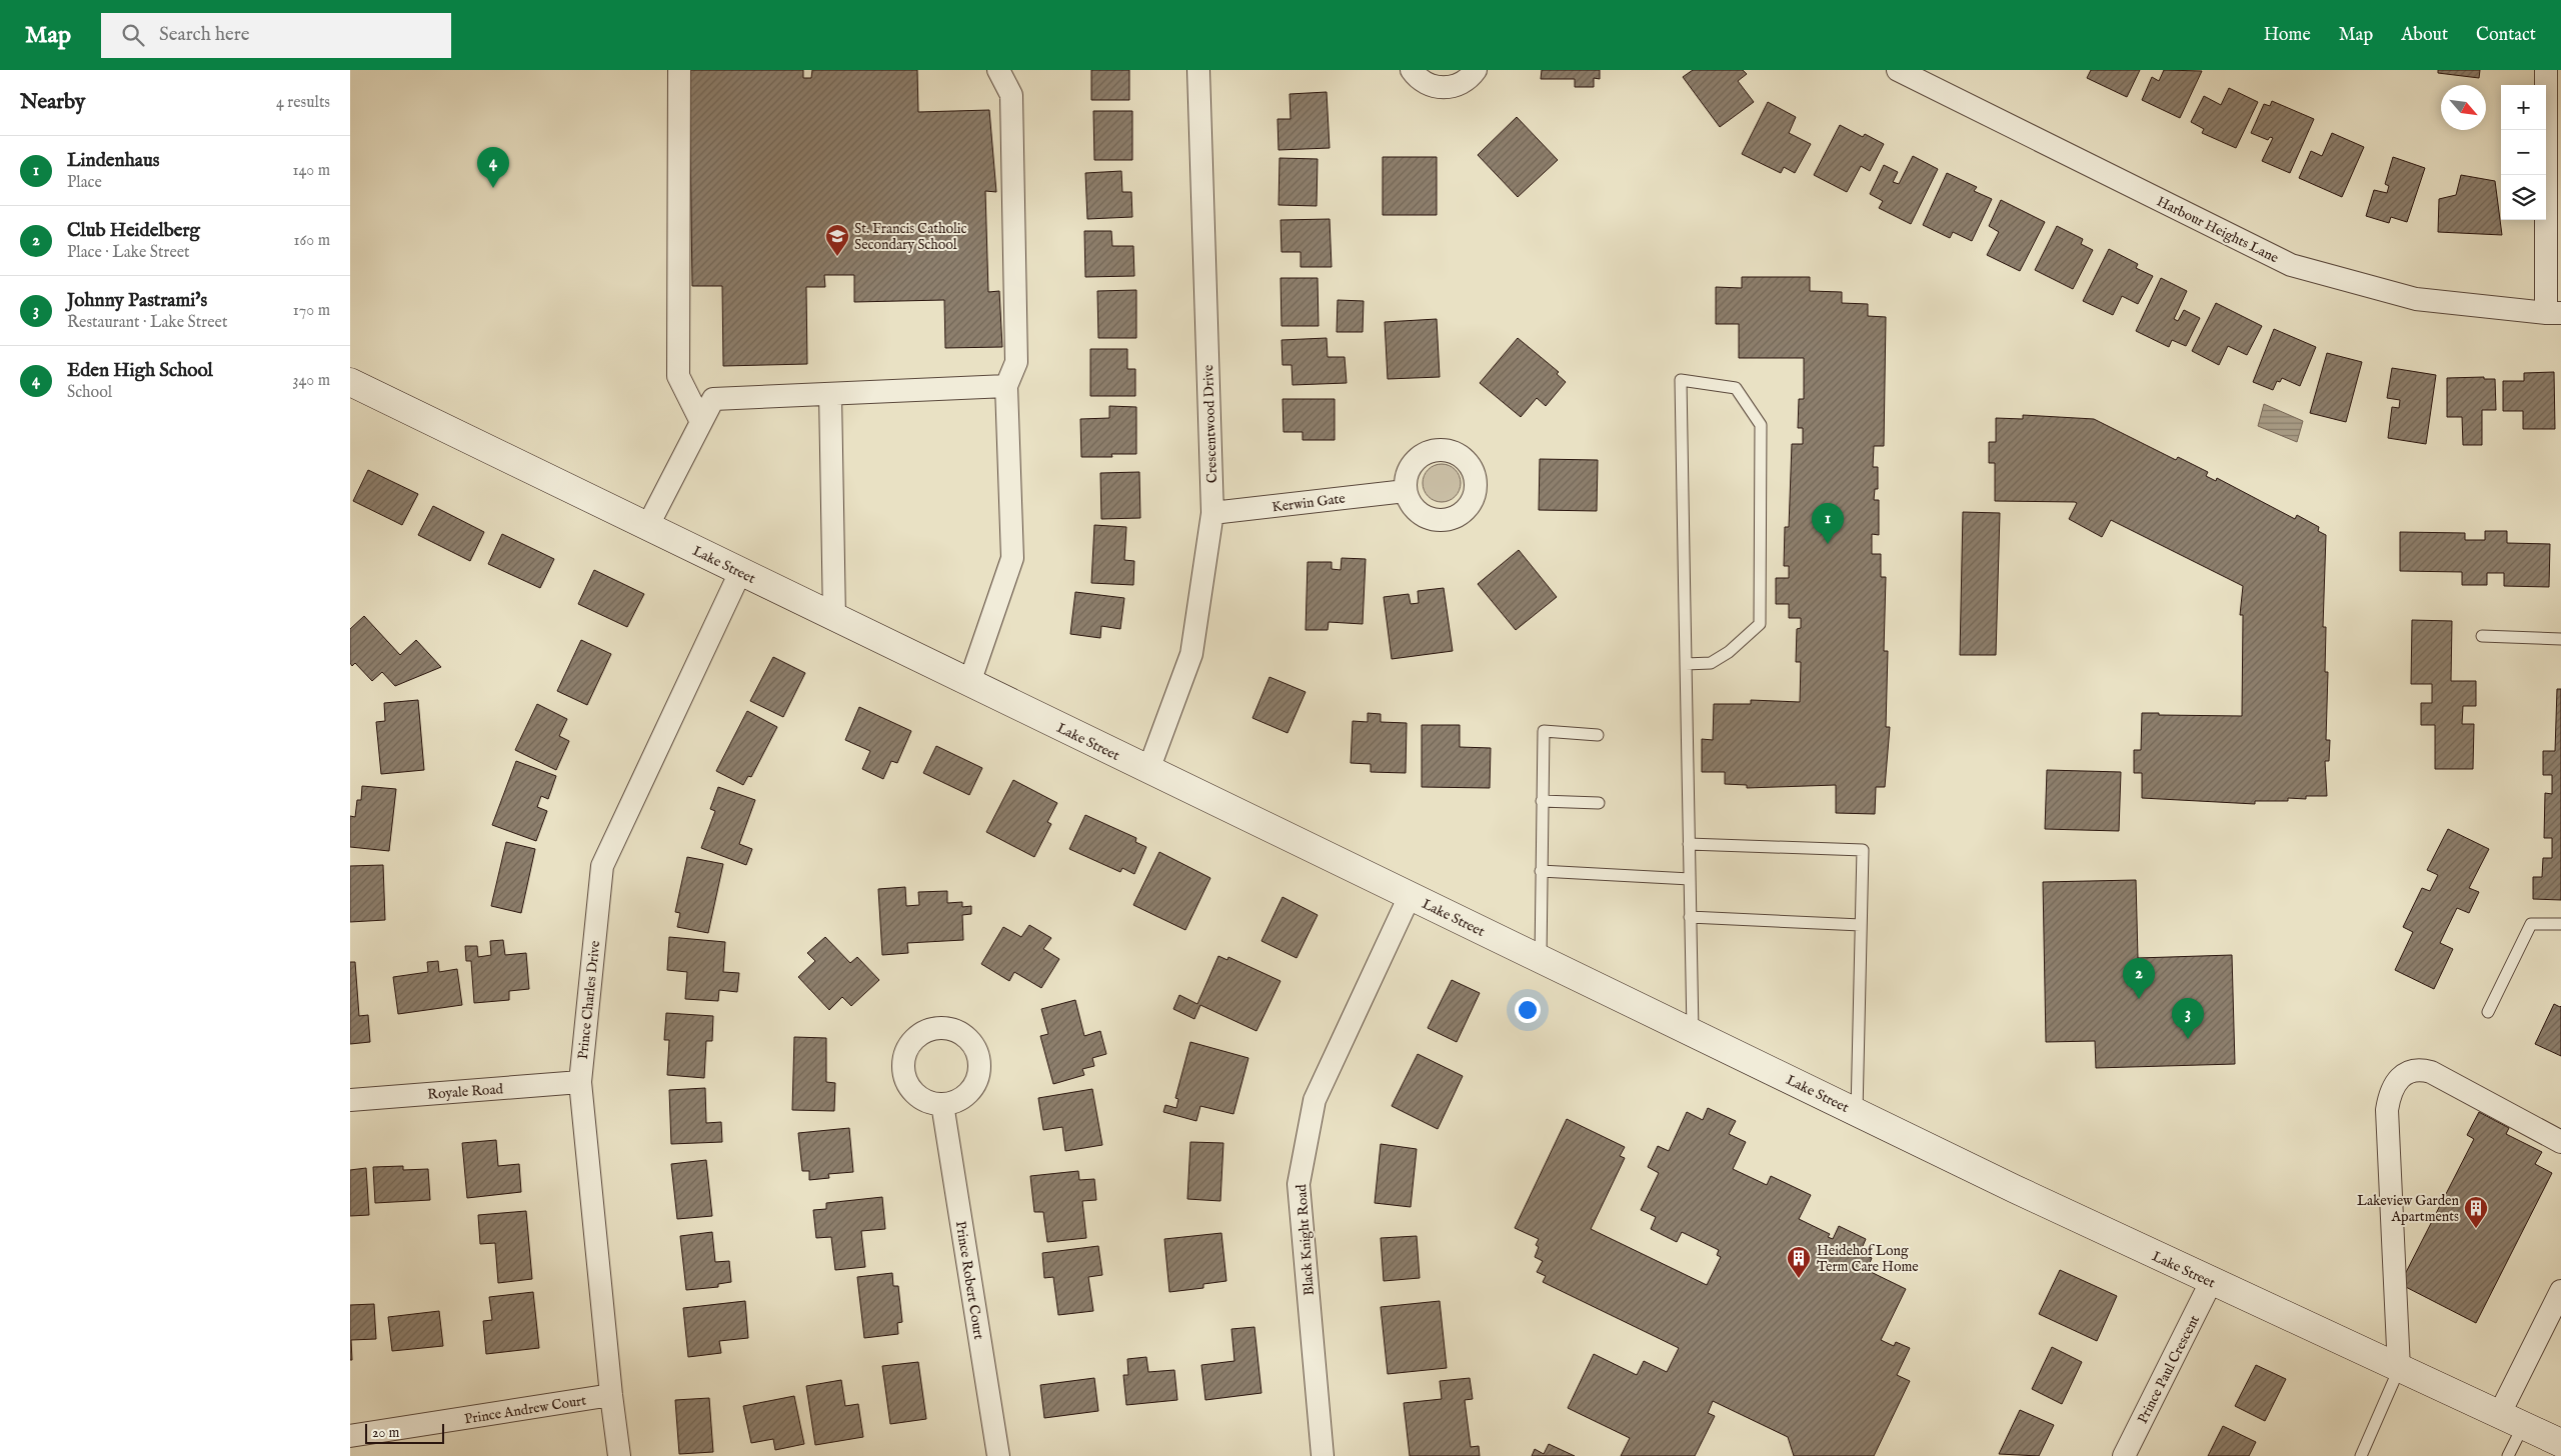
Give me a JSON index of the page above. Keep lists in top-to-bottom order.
{
  "streets": {
    "main road": ["Lake Street"],
    "street": [
      "Harbour Heights Lane",
      "Crescentwood Drive",
      "Kerwin Gate",
      "Prince Charles Drive",
      "Royale Road",
      "Black Knight Road",
      "Prince Robert Court",
      "Prince Paul Crescent",
      "Prince Andrew Court"
    ]
  },
  "crossings": [
    ["Crescentwood Drive", "Kerwin Gate"],
    ["Crescentwood Drive", "Lake Street"],
    ["Lake Street", "Prince Charles Drive"],
    ["Lake Street", "Black Knight Road"],
    ["Lake Street", "Prince Paul Crescent"],
    ["Prince Charles Drive", "Royale Road"],
    ["Prince Charles Drive", "Prince Andrew Court"]
  ],
  "places": {
    "school or university": ["St. Francis Catholic Secondary School"],
    "building": ["Lakeview Garden Apartments", "Heidehof Long Term Care Home"]
  },
  "scale_bar": "20 m",
  "north": "bottom right",
  "page": {
    "header": "Map",
    "search": "Search here",
    "nav": [
      "Home",
      "Map",
      "About",
      "Contact"
    ],
    "heading": ["Nearby", "4 results"],
    "map_buttons": ["+", "−"],
    "list": [
      {
        "mark": "1",
        "name": "Lindenhaus",
        "note": "Place",
        "value": "140 m"
      },
      {
        "mark": "2",
        "name": "Club Heidelberg",
        "note": "Place · Lake Street",
        "value": "160 m"
      },
      {
        "mark": "3",
        "name": "Johnny Pastrami's",
        "note": "Restaurant · Lake Street",
        "value": "170 m"
      },
      {
        "mark": "4",
        "name": "Eden High School",
        "note": "School",
        "value": "340 m"
      }
    ],
    "pins": [
      "4",
      "1",
      "2",
      "3"
    ],
    "scale": "20 m"
  }
}
